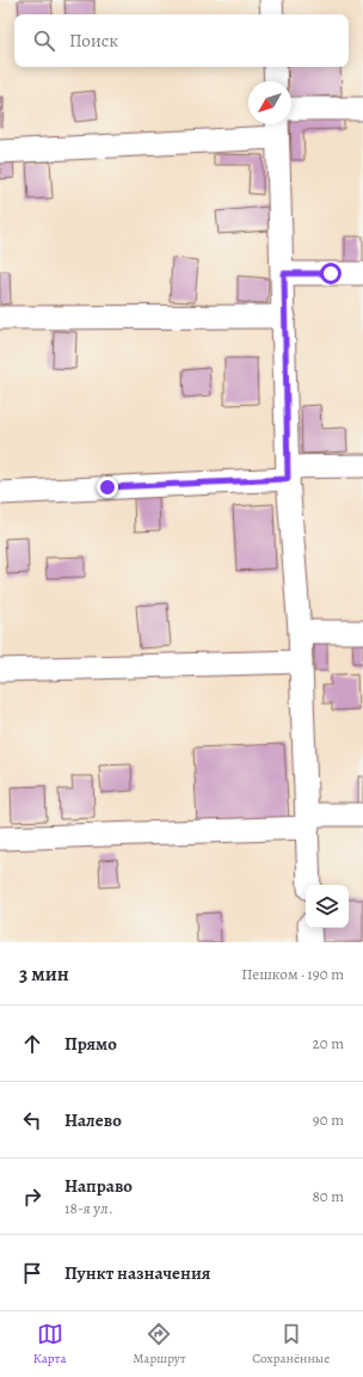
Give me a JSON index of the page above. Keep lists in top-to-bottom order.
{
  "north": "bottom left",
  "page": {
    "search": "Поиск",
    "heading": ["3 мин", "Пешком · 190 m"],
    "list": [
      ["Прямо", "20 m"],
      ["Налево", "90 m"],
      ["Направо", "18-я ул.", "80 m"],
      "Пункт назначения"
    ],
    "nav": ["Карта", "Маршрут", "Сохранённые"]
  }
}
